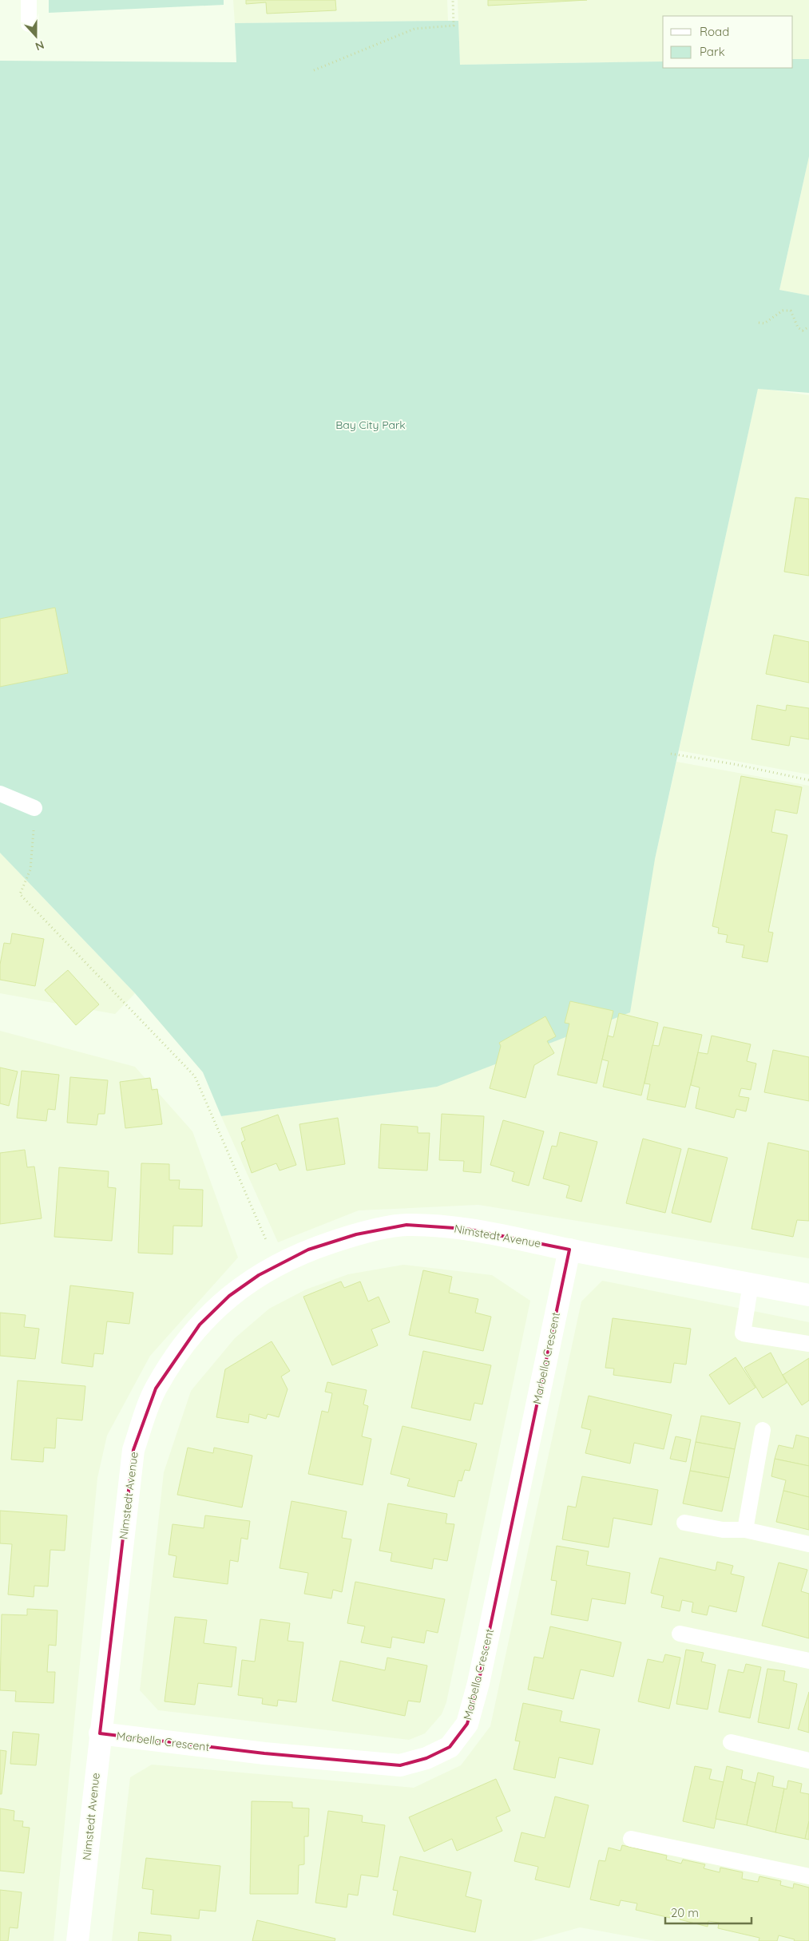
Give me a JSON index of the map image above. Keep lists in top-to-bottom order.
{
  "streets": {
    "street": ["Nimstedt Avenue", "Marbella Crescent"]
  },
  "crossings": [
    ["Nimstedt Avenue", "Marbella Crescent"]
  ],
  "parks": ["Bay City Park"],
  "legend": ["Road", "Park"],
  "scale_bar": "20 m",
  "north": "bottom"
}
